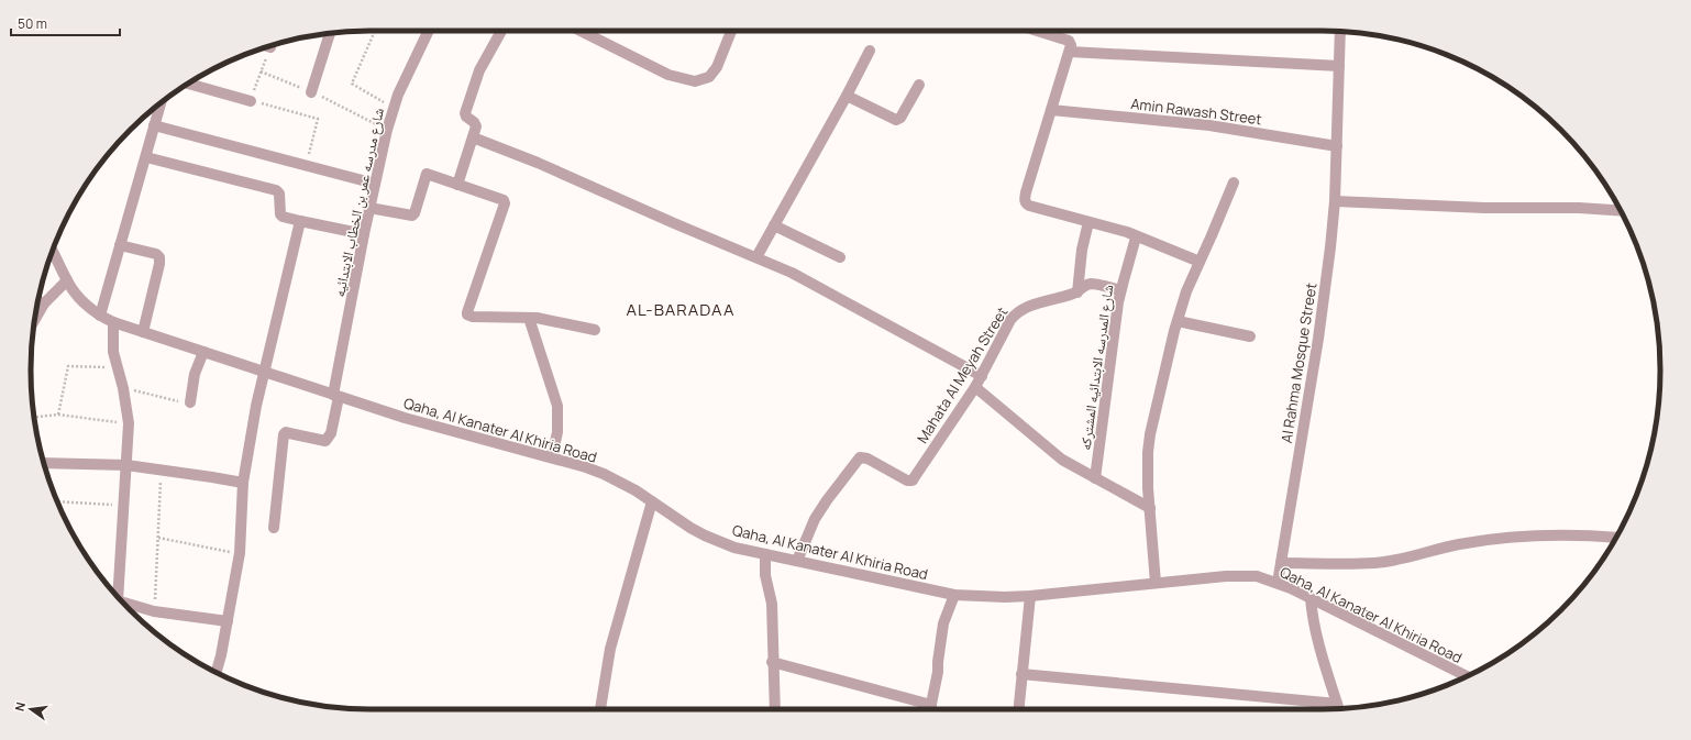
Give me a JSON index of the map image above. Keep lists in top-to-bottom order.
{
  "streets": {
    "street": [
      "Amin Rawash Street",
      "شارع مدرسه عمر بن الخطاب الابتدائيه",
      "Al Rahma Mosque Street",
      "شارع المدرسه الابتدائيه المشتركه",
      "Mahata Al Meyah Street",
      "Qaha, Al Kanater Al Khiria Road"
    ]
  },
  "crossings": [
    ["Amin Rawash Street", "Al Rahma Mosque Street"],
    ["شارع مدرسه عمر بن الخطاب الابتدائيه", "Qaha, Al Kanater Al Khiria Road"],
    ["Al Rahma Mosque Street", "Qaha, Al Kanater Al Khiria Road"],
    ["شارع المدرسه الابتدائيه المشتركه", "Mahata Al Meyah Street"],
    ["Mahata Al Meyah Street", "Qaha, Al Kanater Al Khiria Road"]
  ],
  "districts": ["AL-BARADAA"],
  "scale_bar": "50 m",
  "north": "left"
}
